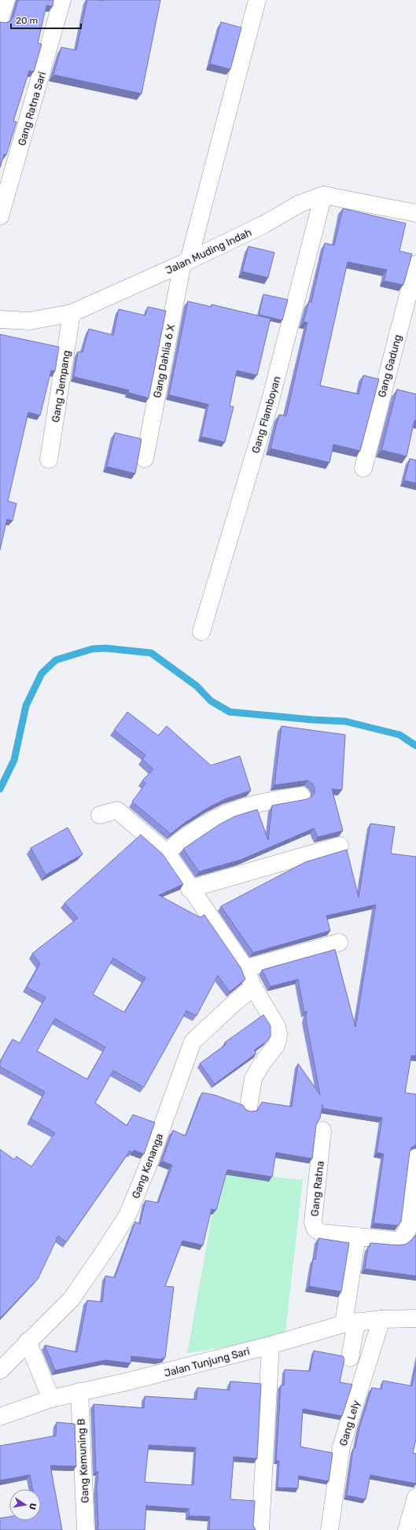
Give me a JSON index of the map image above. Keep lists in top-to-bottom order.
{
  "streets": {
    "street": [
      "Gang Ratna Sari",
      "Jalan Muding Indah",
      "Gang Dahlia 6 X",
      "Gang Gadung",
      "Gang Jempang",
      "Gang Flamboyan",
      "Gang Kenanga",
      "Gang Ratna",
      "Jalan Tunjung Sari",
      "Gang Lely",
      "Gang Kemuning B"
    ]
  },
  "crossings": [
    ["Jalan Muding Indah", "Gang Dahlia 6 X"],
    ["Jalan Muding Indah", "Gang Jempang"],
    ["Jalan Muding Indah", "Gang Flamboyan"],
    ["Jalan Tunjung Sari", "Gang Lely"],
    ["Jalan Tunjung Sari", "Gang Kemuning B"]
  ],
  "scale_bar": "20 m",
  "north": "right"
}
